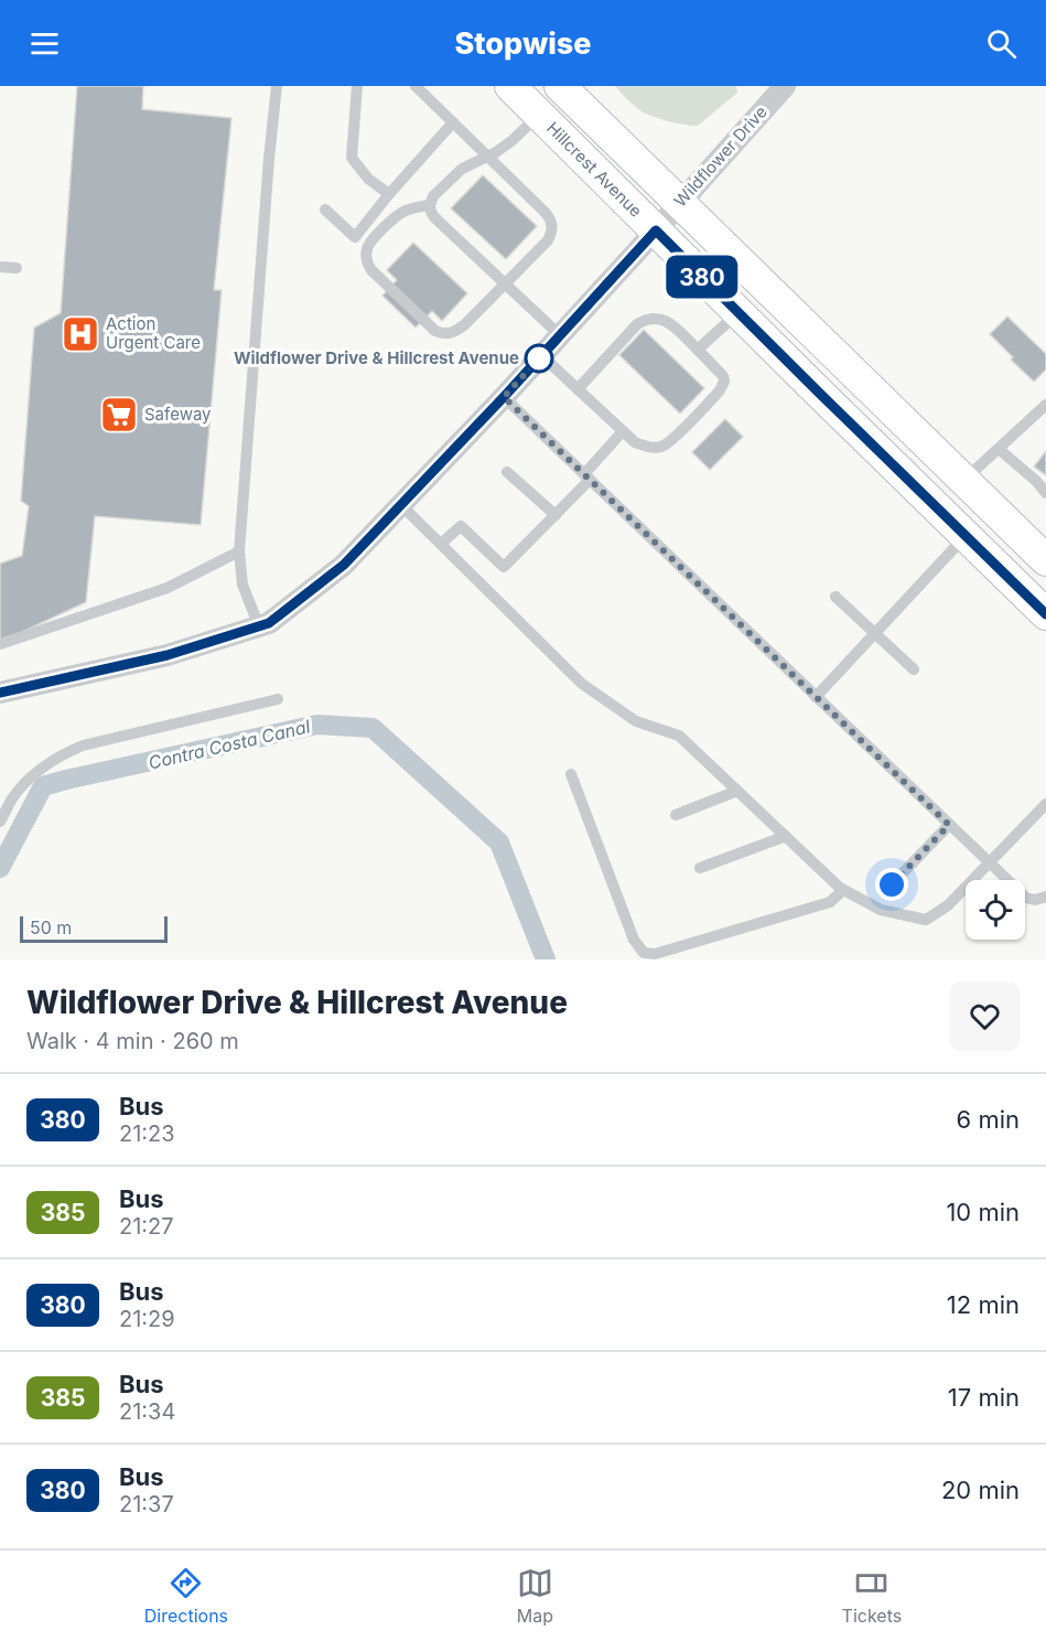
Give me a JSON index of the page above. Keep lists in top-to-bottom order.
{
  "streets": {
    "main road": ["Hillcrest Avenue"],
    "street": ["Wildflower Drive"]
  },
  "crossings": [
    ["Wildflower Drive", "Hillcrest Avenue"]
  ],
  "water": ["Contra Costa Canal"],
  "places": {
    "hospital": ["Action Urgent Care"],
    "other": ["Wildflower Drive & Hillcrest Avenue"],
    "supermarket": ["Safeway"]
  },
  "lines": ["bus line 380"],
  "scale_bar": "50 m",
  "page": {
    "header": "Stopwise",
    "on_map": "380",
    "scale": "50 m",
    "heading": ["Wildflower Drive & Hillcrest Avenue", "Walk · 4 min · 260 m"],
    "list": [
      {
        "mark": "380",
        "name": "Bus",
        "note": "21:23",
        "value": "6 min"
      },
      {
        "mark": "385",
        "name": "Bus",
        "note": "21:27",
        "value": "10 min"
      },
      {
        "mark": "380",
        "name": "Bus",
        "note": "21:29",
        "value": "12 min"
      },
      {
        "mark": "385",
        "name": "Bus",
        "note": "21:34",
        "value": "17 min"
      },
      {
        "mark": "380",
        "name": "Bus",
        "note": "21:37",
        "value": "20 min"
      }
    ],
    "tabs": ["Directions", "Map", "Tickets"]
  }
}
